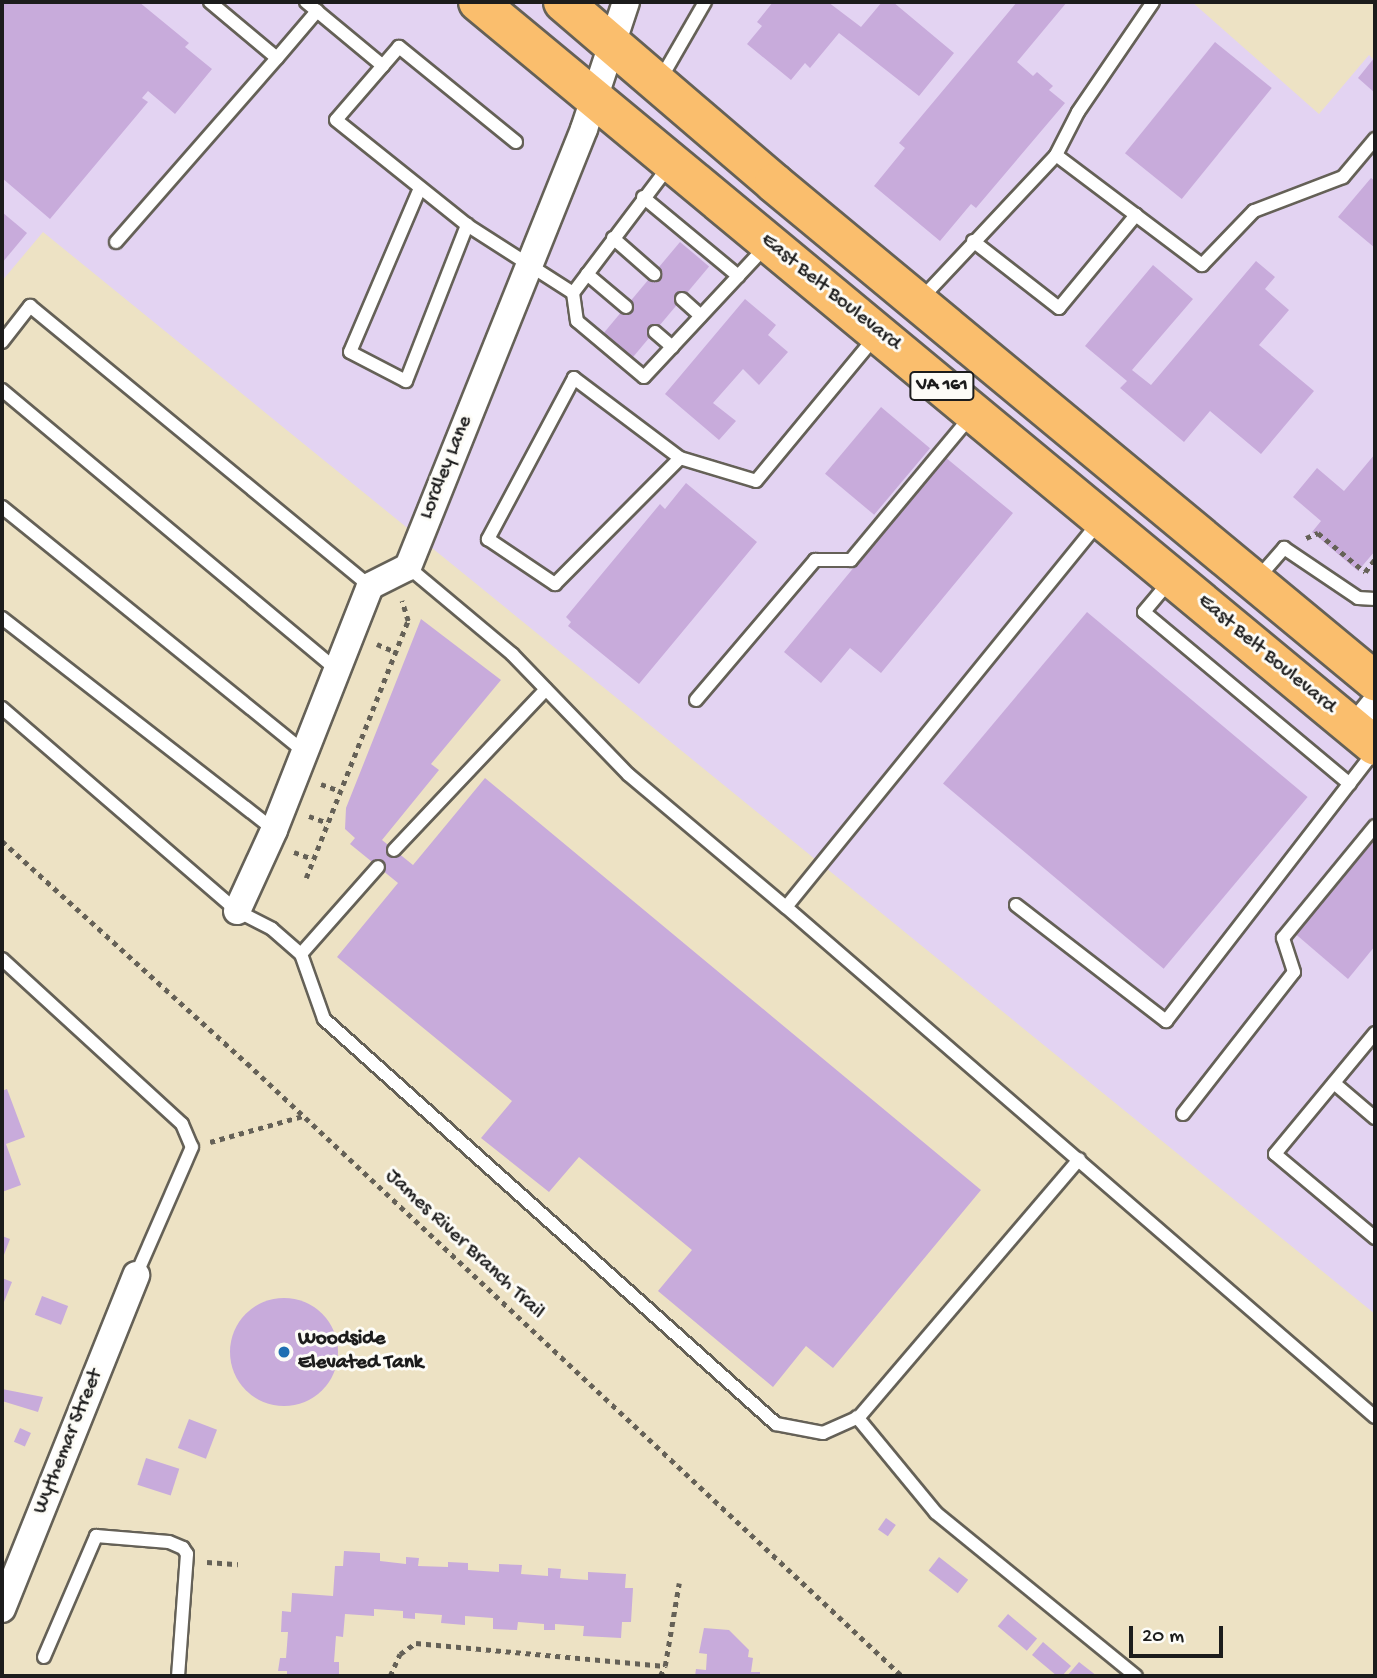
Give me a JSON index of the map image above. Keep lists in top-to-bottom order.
{
  "streets": {
    "main road": ["East Belt Boulevard", "VA 161"],
    "street": ["Lordley Lane", "Wythemar Street"],
    "path": ["James River Branch Trail"]
  },
  "crossings": [
    ["East Belt Boulevard", "Lordley Lane"],
    ["VA 161", "Lordley Lane"]
  ],
  "places": ["Woodside Elevated Tank"],
  "scale_bar": "20 m"
}
